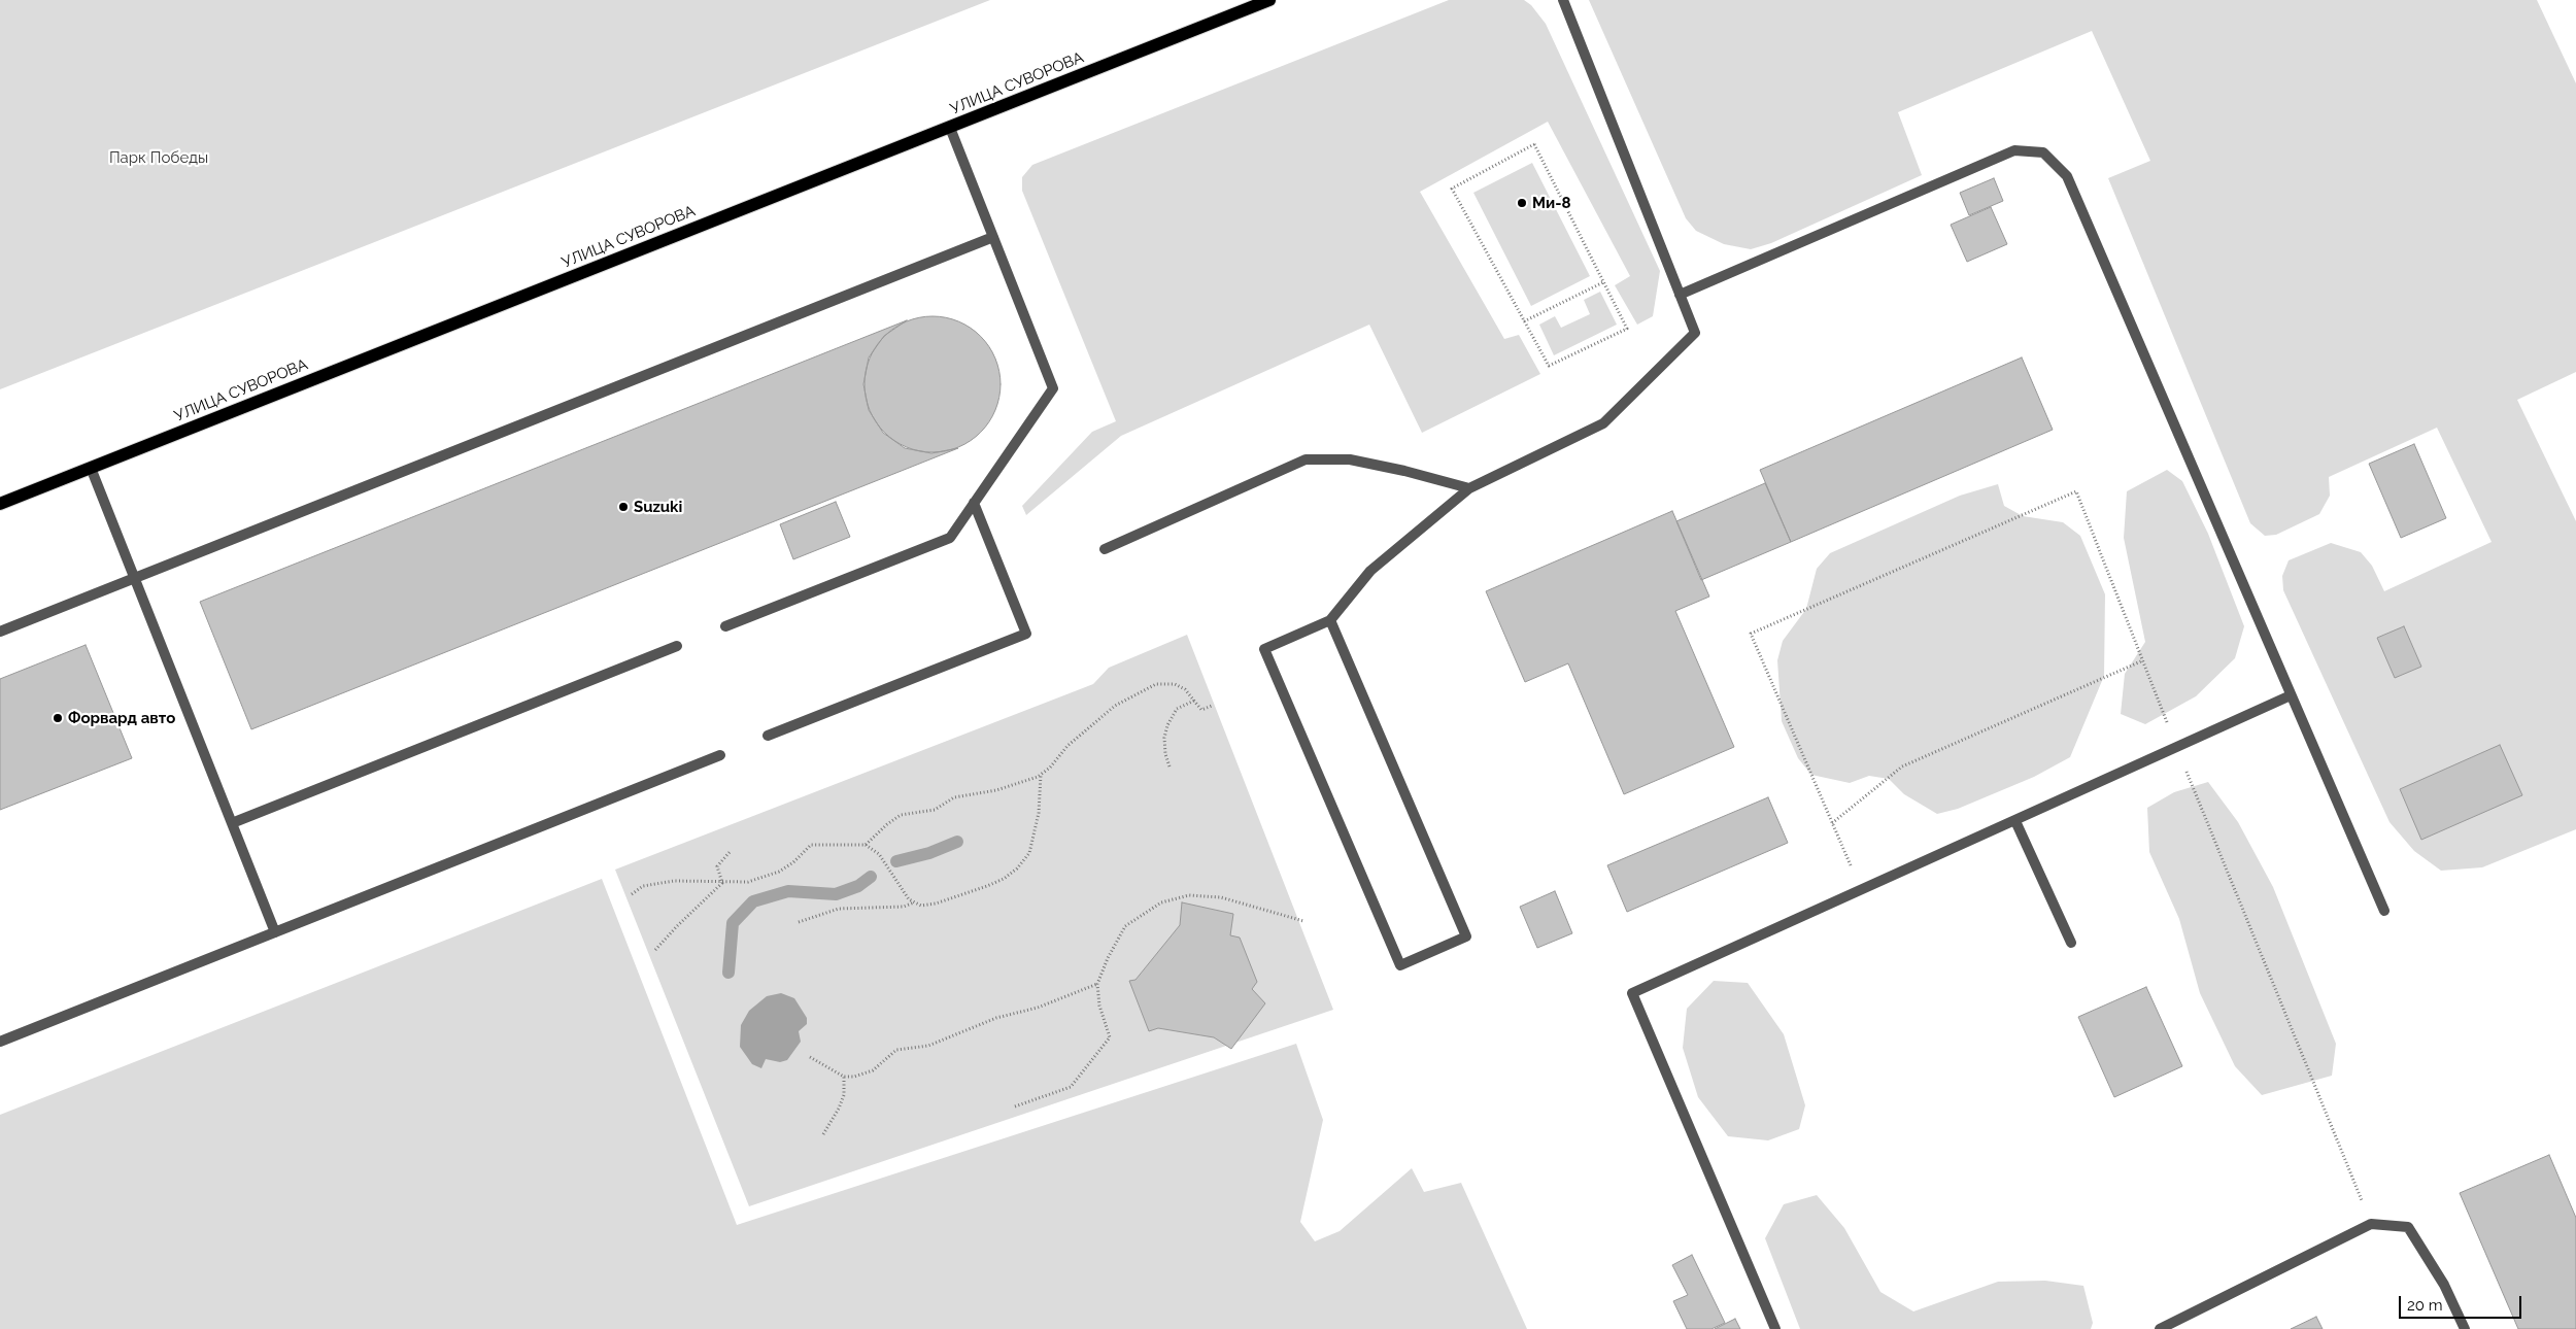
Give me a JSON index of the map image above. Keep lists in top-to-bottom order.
{
  "streets": {
    "main road": ["УЛИЦА СУВОРОВА"]
  },
  "parks": ["Парк Победы"],
  "places": ["Ми-8", "Suzuki", "Форвард авто"],
  "scale_bar": "20 m"
}
